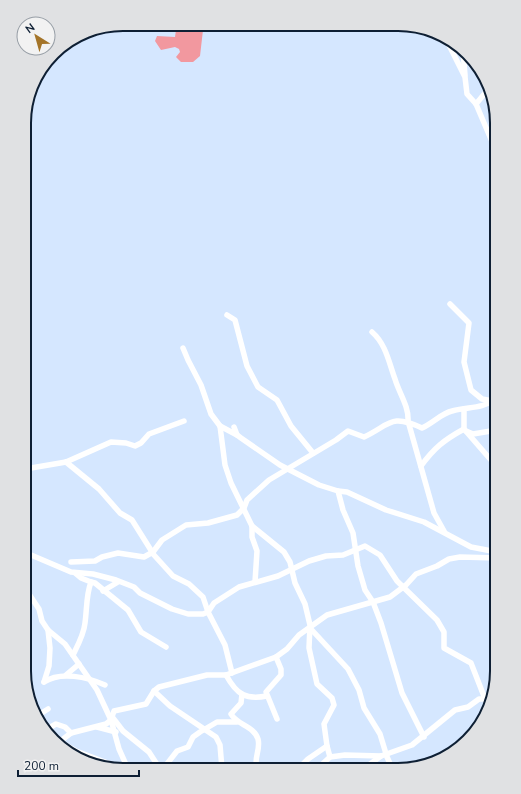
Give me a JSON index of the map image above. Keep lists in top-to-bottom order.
{
  "scale_bar": "200 m",
  "north": "top left"
}
